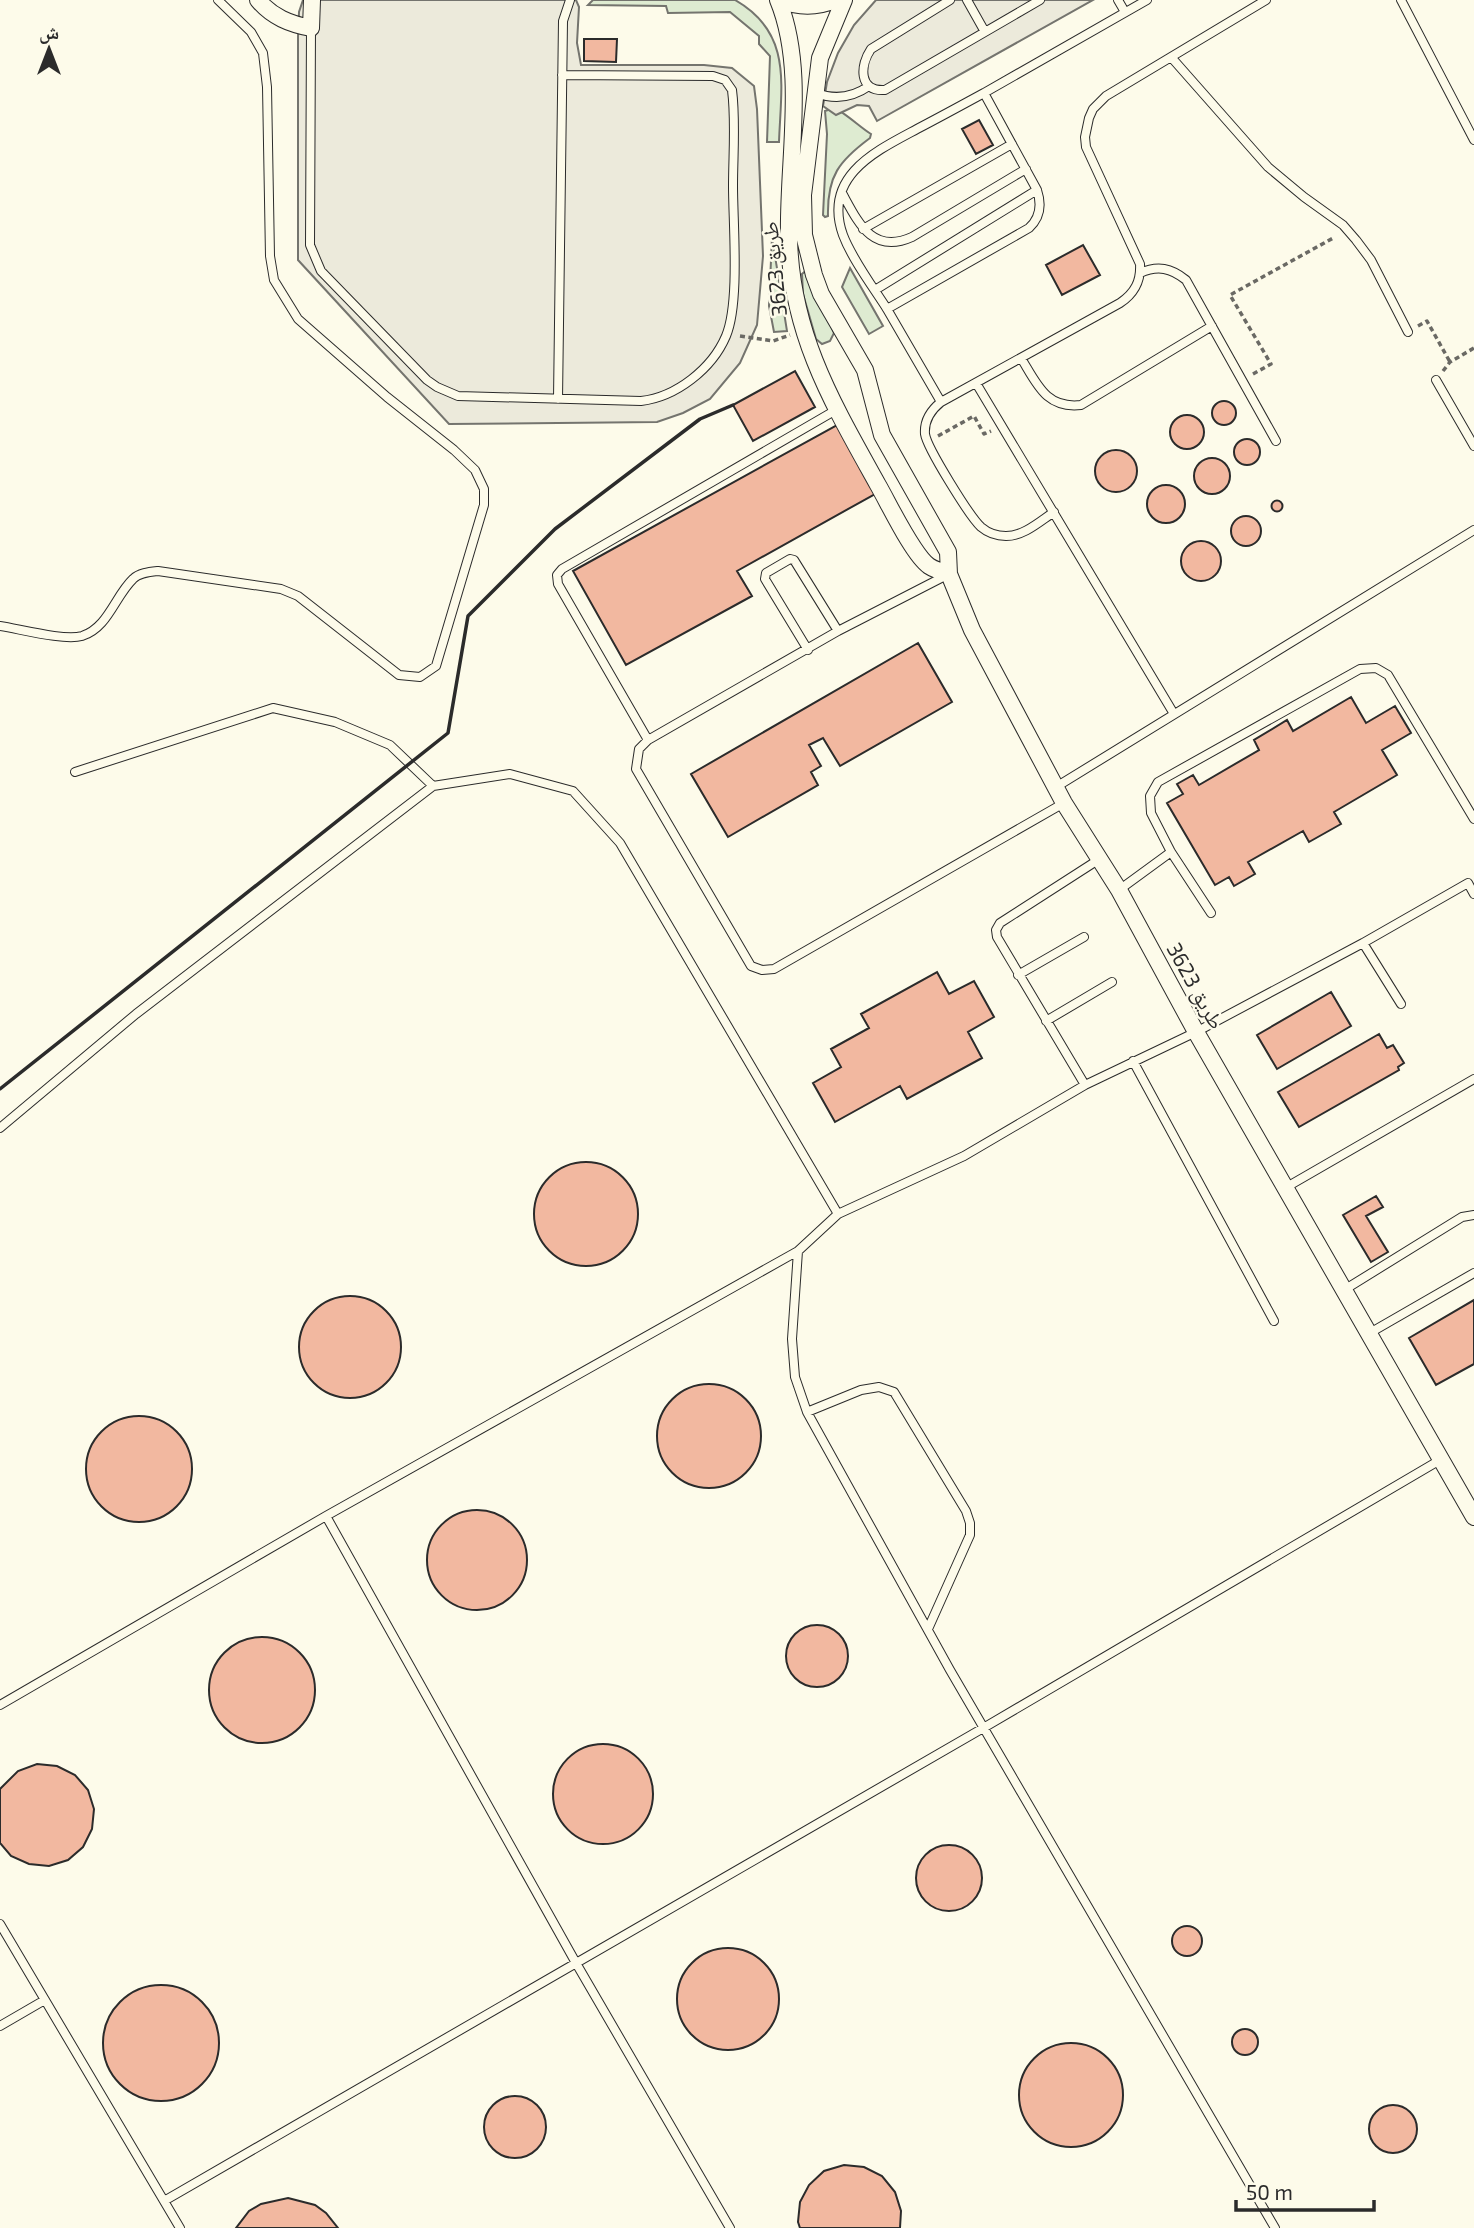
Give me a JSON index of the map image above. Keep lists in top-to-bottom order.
{
  "streets": {
    "street": ["طريق 3623"]
  },
  "scale_bar": "50 m",
  "north": "top"
}
